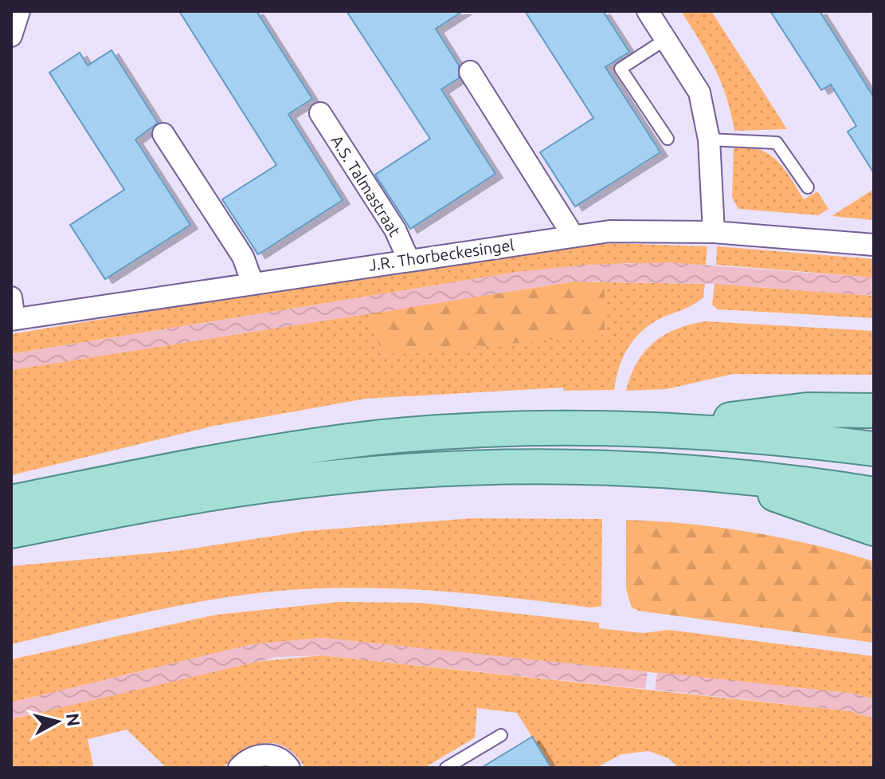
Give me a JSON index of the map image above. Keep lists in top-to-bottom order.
{
  "streets": {
    "street": ["A.S. Talmastraat", "J.R. Thorbeckesingel"]
  },
  "crossings": [
    ["A.S. Talmastraat", "J.R. Thorbeckesingel"]
  ],
  "north": "right"
}
